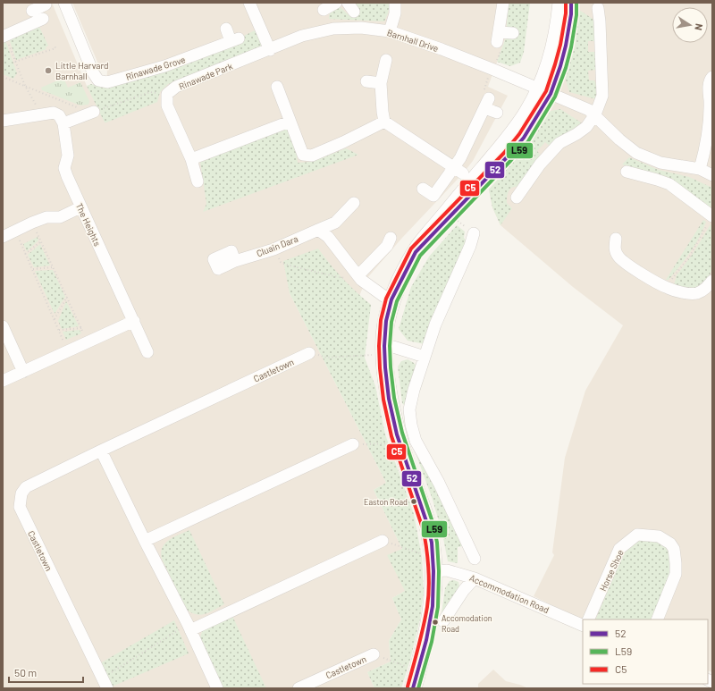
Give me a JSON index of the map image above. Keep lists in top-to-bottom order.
{
  "streets": {
    "street": [
      "Barnhall Drive",
      "Rinawade Grove",
      "Rinawade Park",
      "The Heights",
      "Cluain Dara",
      "Castletown",
      "Horse Shoe",
      "Accommodation Road"
    ]
  },
  "crossings": [
    ["Barnhall Drive", "Rinawade Park"]
  ],
  "places": ["Little Harvard Barnhall", "Easton Road", "Accomodation Road"],
  "lines": ["transit line 52", "transit line L59", "transit line C5"],
  "legend": ["52", "L59", "C5"],
  "scale_bar": "50 m",
  "north": "right"
}
